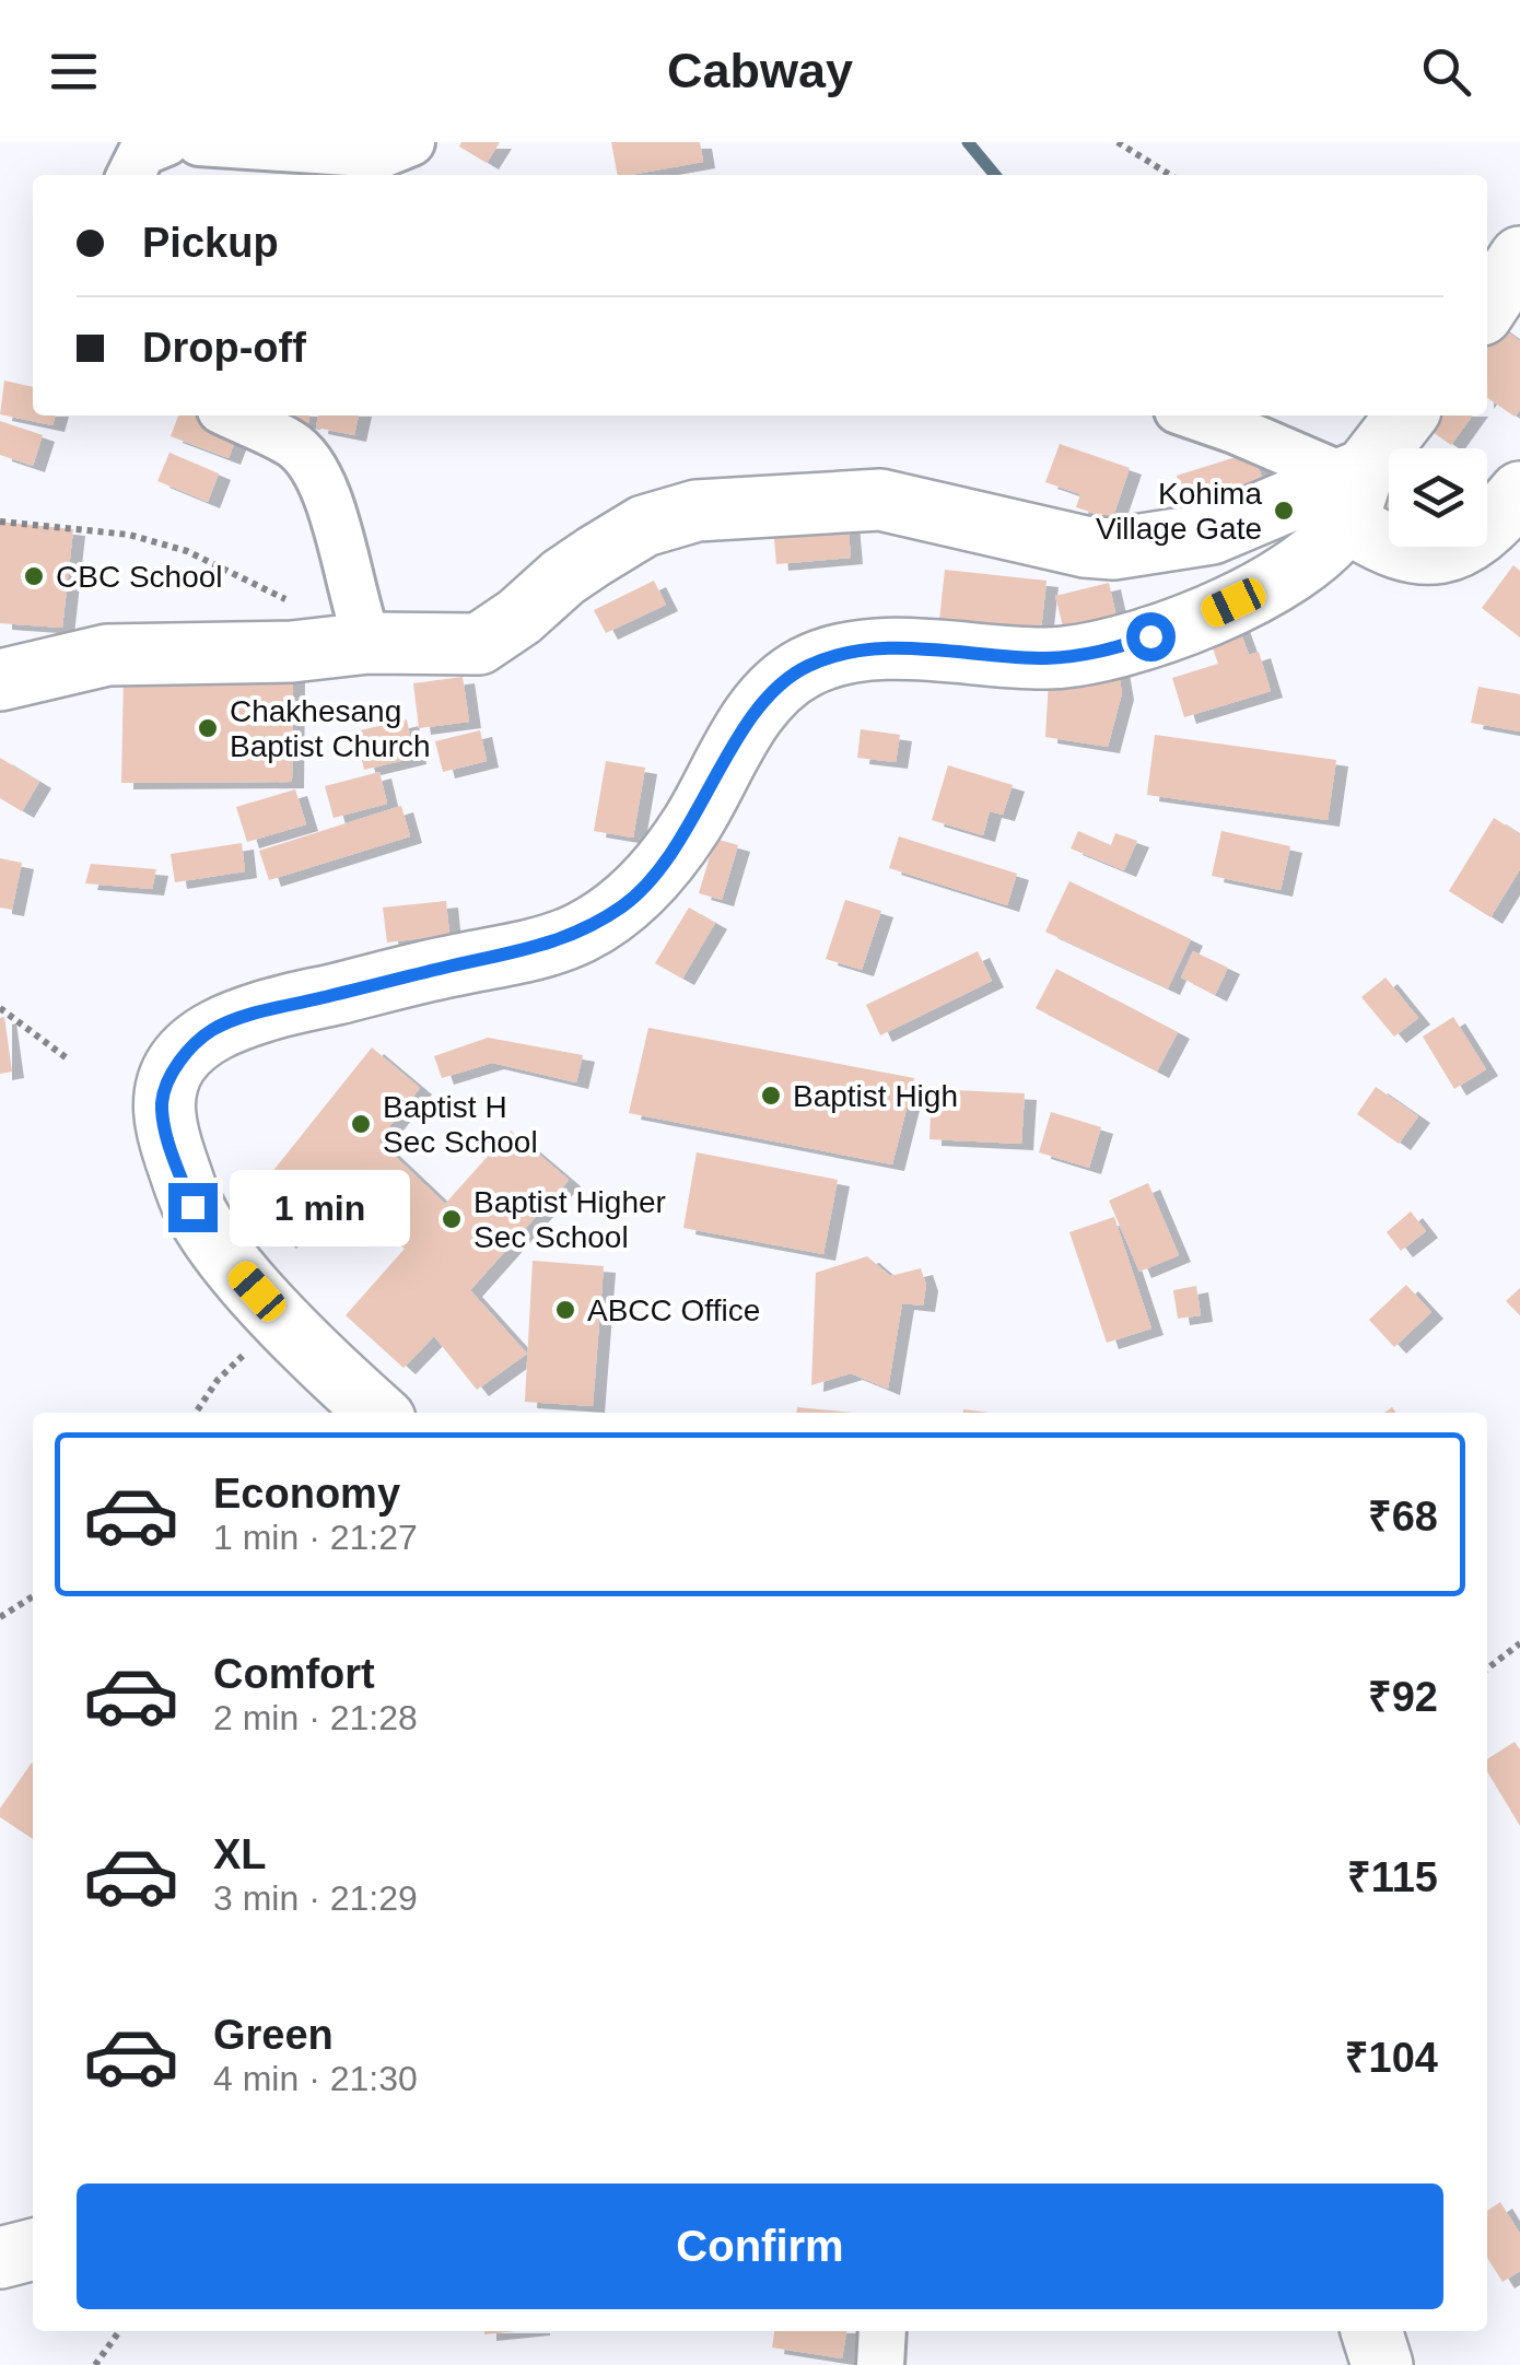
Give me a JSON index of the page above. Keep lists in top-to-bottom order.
{
  "places": [
    "Kohima Village Gate",
    "CBC School",
    "Chakhesang Baptist Church",
    "Baptist High",
    "Baptist H Sec School",
    "Baptist Higher Sec School",
    "ABCC Office"
  ],
  "page": {
    "header": "Cabway",
    "banner": ["Pickup", "Drop-off"],
    "bubble": "1 min",
    "list": [
      {
        "name": "Economy",
        "note": "1 min · 21:27",
        "value": "₹68"
      },
      {
        "name": "Comfort",
        "note": "2 min · 21:28",
        "value": "₹92"
      },
      {
        "name": "XL",
        "note": "3 min · 21:29",
        "value": "₹115"
      },
      {
        "name": "Green",
        "note": "4 min · 21:30",
        "value": "₹104"
      }
    ],
    "buttons": "Confirm"
  }
}
